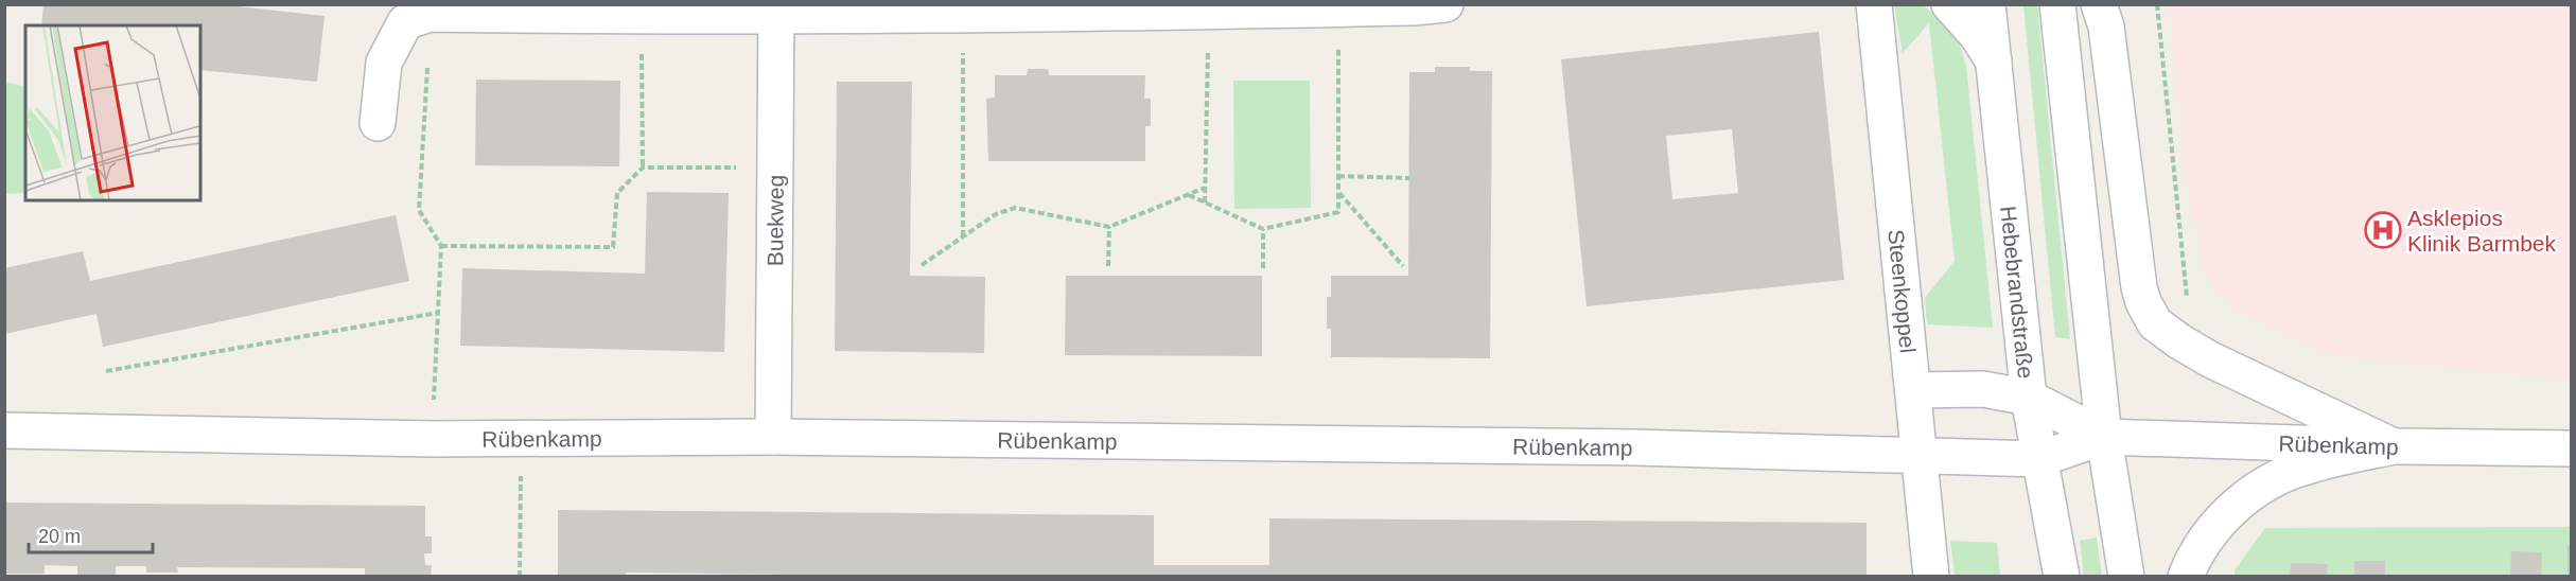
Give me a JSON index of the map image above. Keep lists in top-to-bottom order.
{
  "streets": {
    "street": [
      "Buekweg",
      "Steenkoppel",
      "Hebebrandstraße",
      "Rübenkamp"
    ]
  },
  "crossings": [
    ["Buekweg", "Rübenkamp"],
    ["Steenkoppel", "Rübenkamp"],
    ["Hebebrandstraße", "Rübenkamp"]
  ],
  "places": {
    "hospital": ["Asklepios Klinik Barmbek"]
  },
  "scale_bar": "20 m"
}
